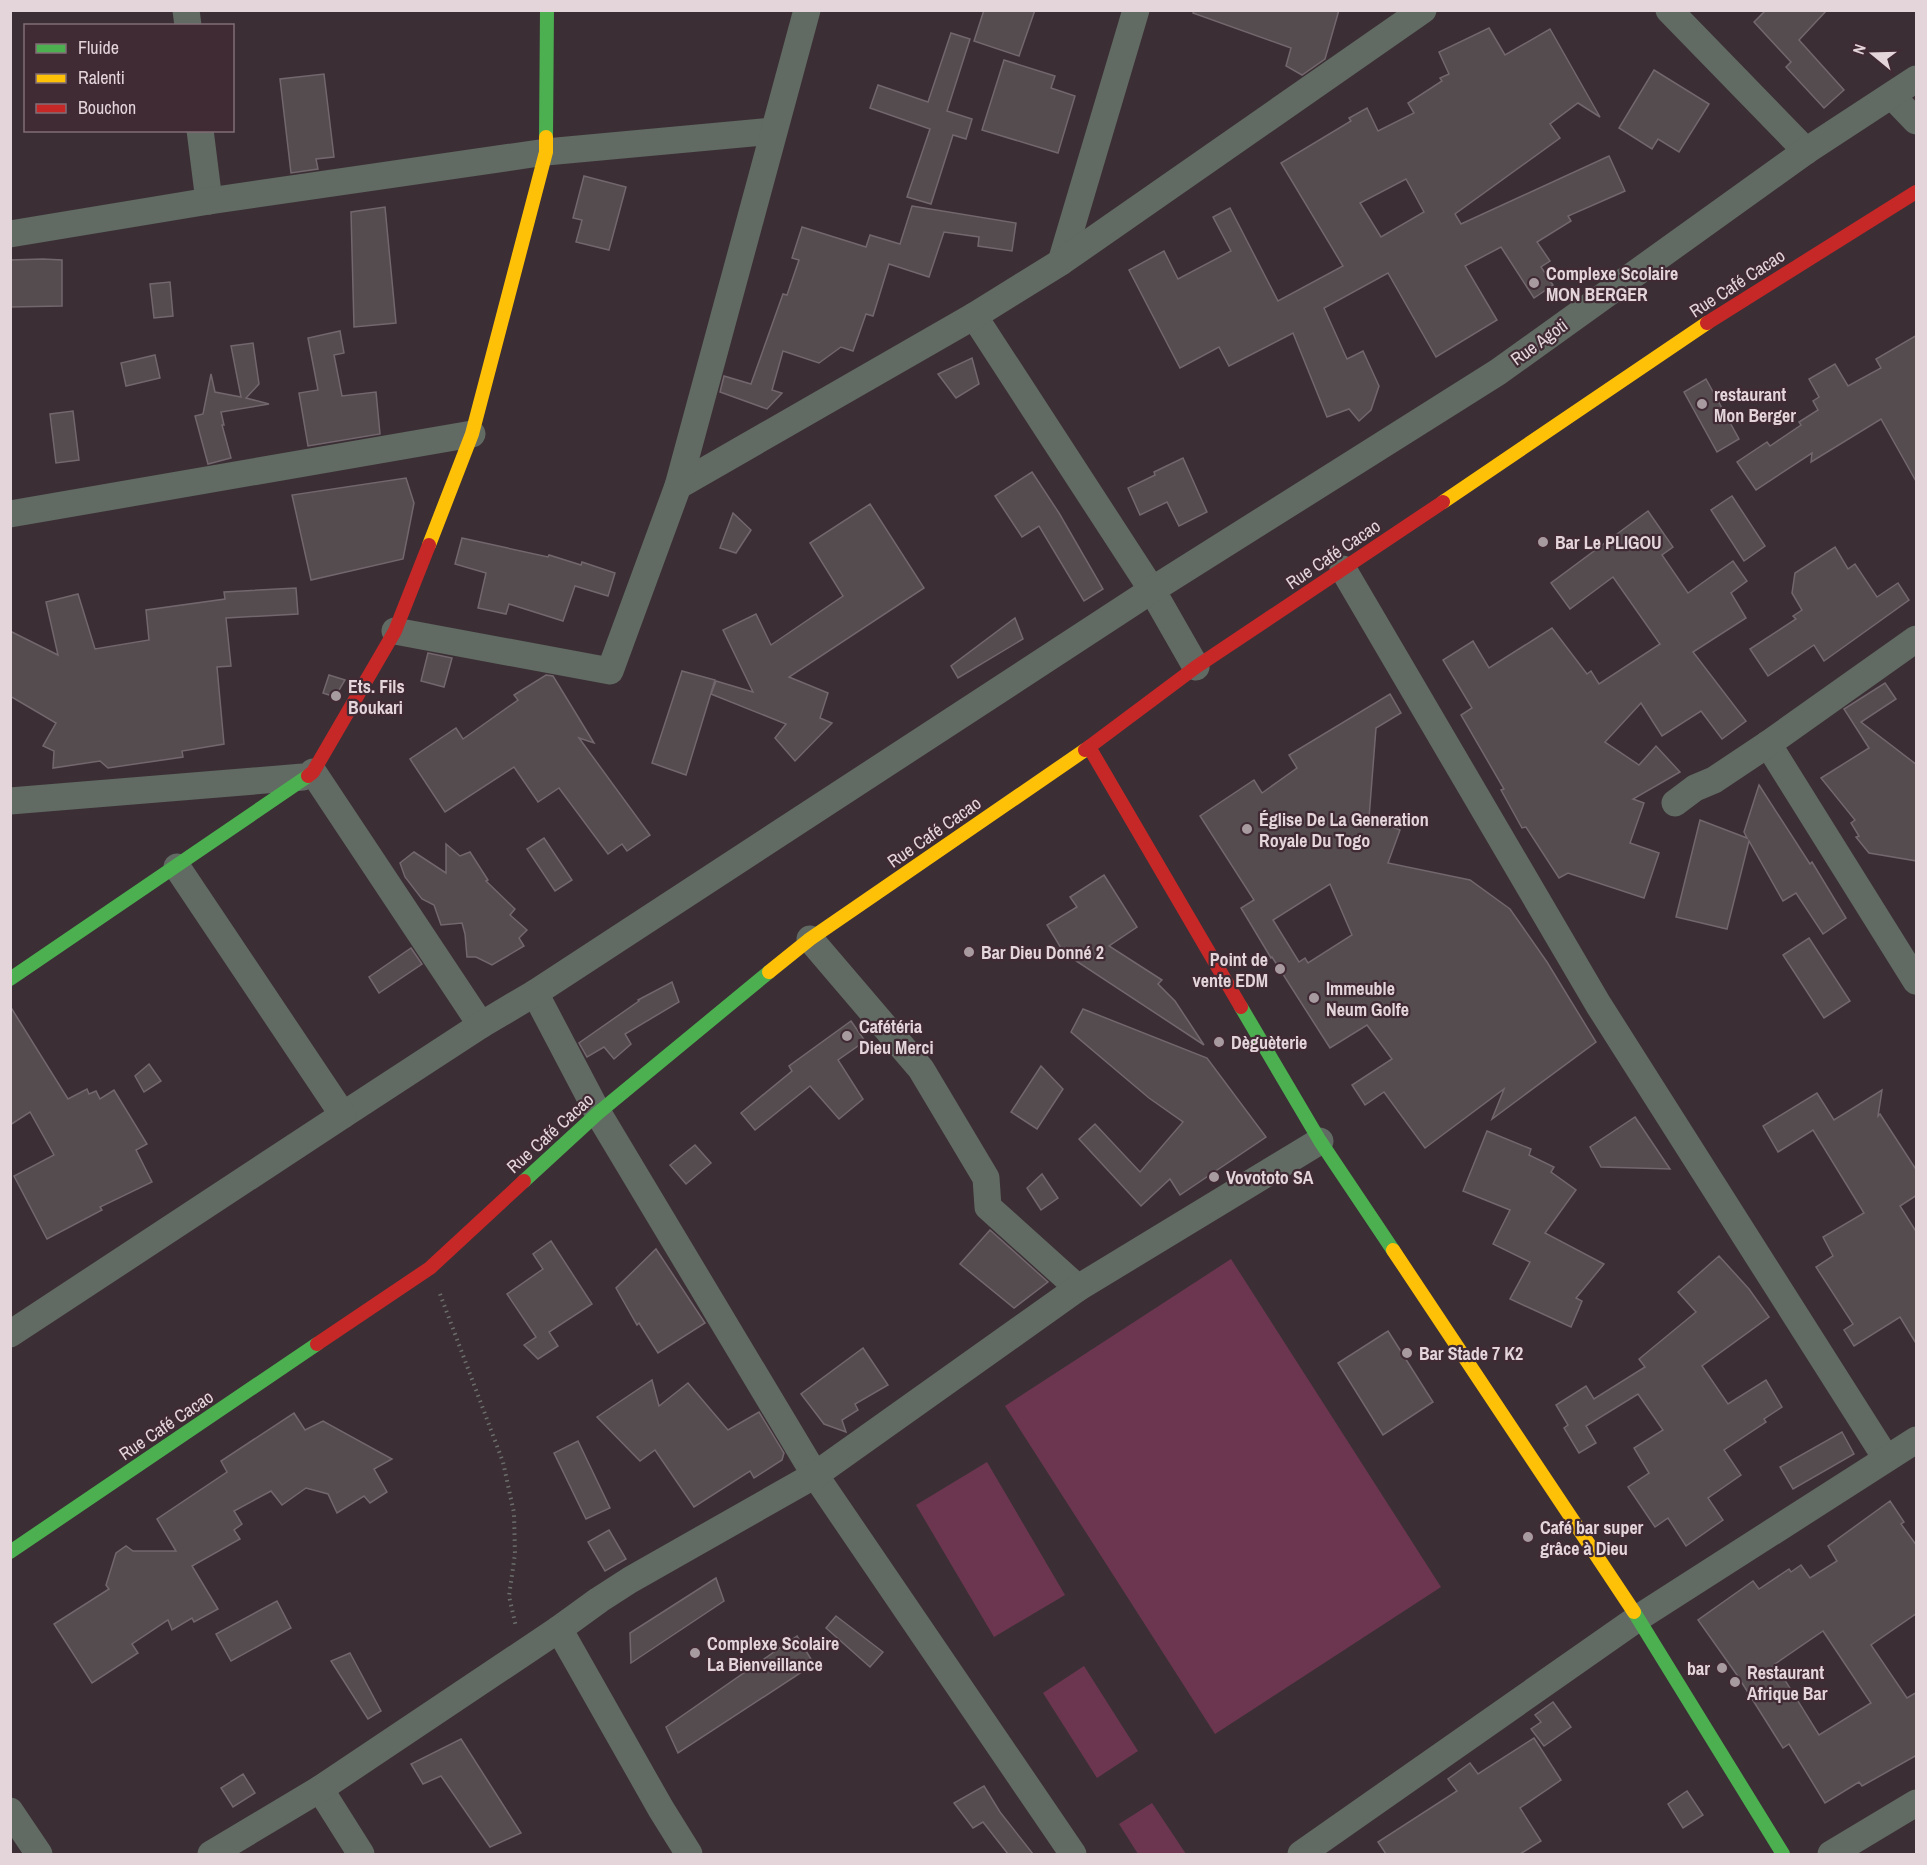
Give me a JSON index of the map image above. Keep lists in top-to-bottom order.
{
  "streets": {
    "street": ["Rue Café Cacao", "Rue Agoti"]
  },
  "places": [
    "Complexe Scolaire MON BERGER",
    "restaurant Mon Berger",
    "Bar Le PLIGOU",
    "Ets. Fils Boukari",
    "Église De La Generation Royale Du Togo",
    "Bar Dieu Donné 2",
    "Point de vente EDM",
    "Immeuble Neum Golfe",
    "Cafétéria Dieu Merci",
    "Dèguèterie",
    "Vovototo SA",
    "Bar Stade 7 K2",
    "Café bar super grâce à Dieu",
    "Complexe Scolaire La Bienveillance",
    "bar",
    "Restaurant Afrique Bar"
  ],
  "legend": ["Fluide", "Ralenti", "Bouchon"],
  "north": "left"
}
